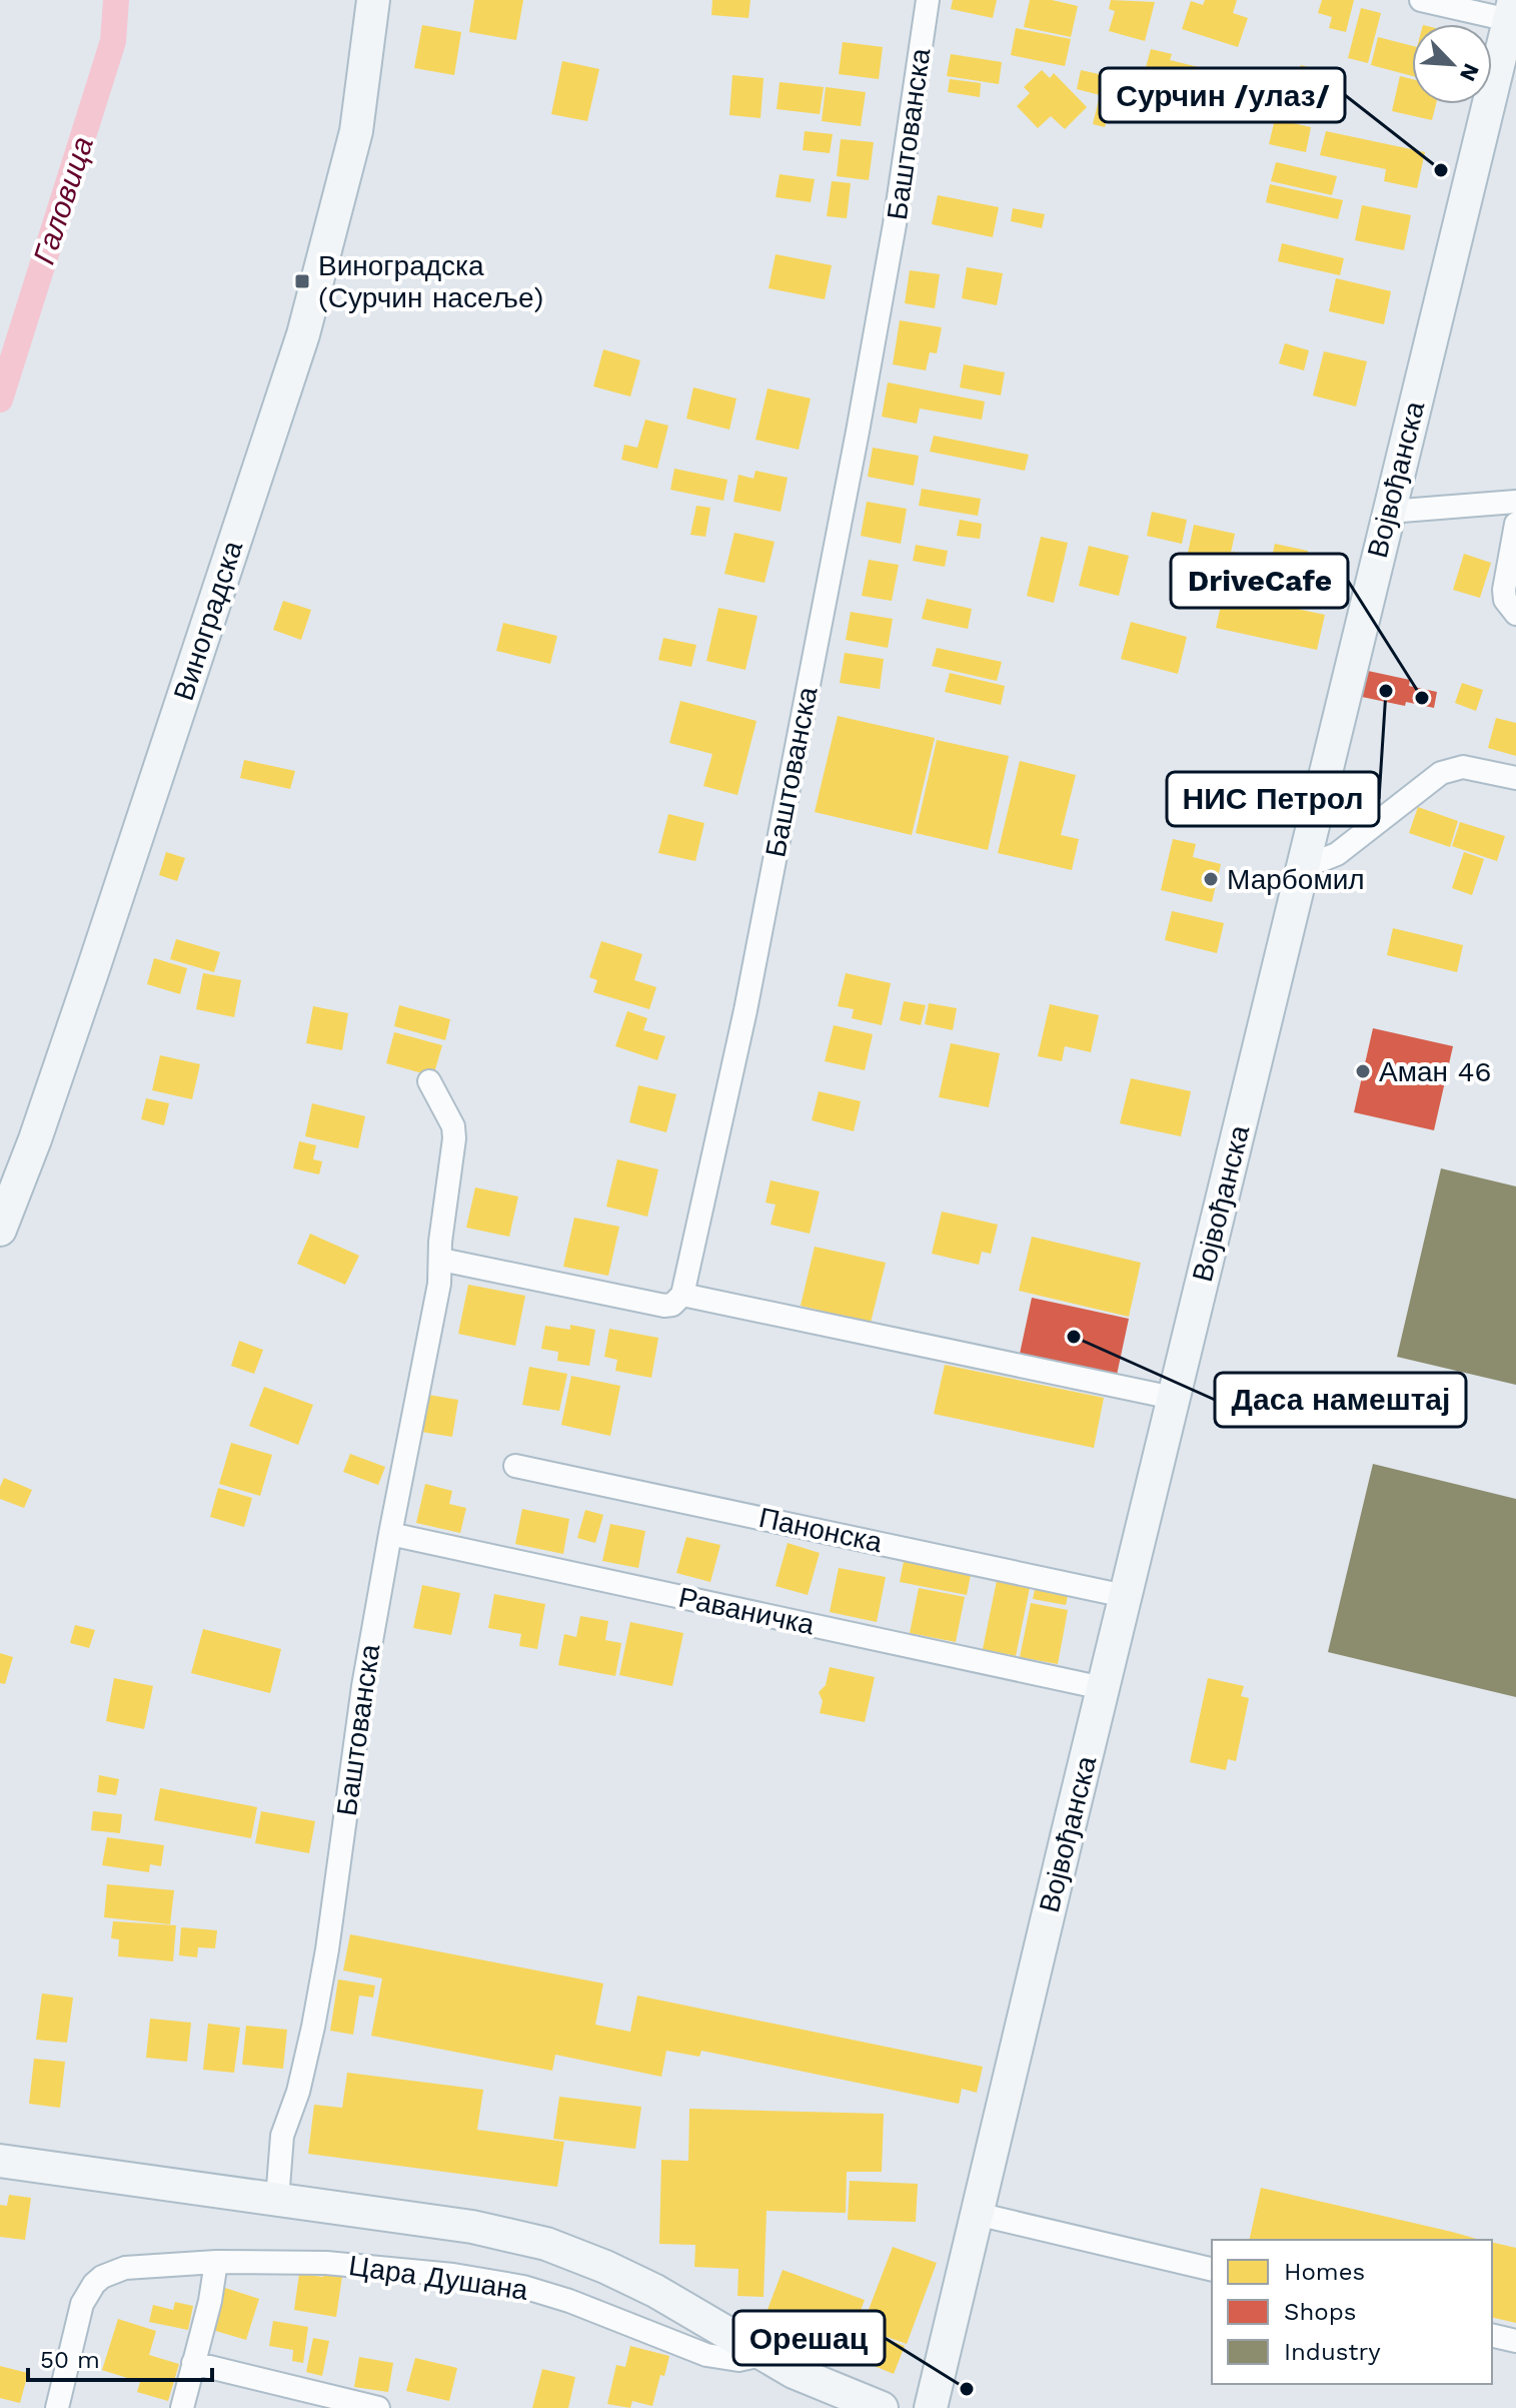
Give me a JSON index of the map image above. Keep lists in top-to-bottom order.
{
  "streets": {
    "main road": ["Војвођанска", "Виноградска"],
    "street": [
      "Баштованска",
      "Панонска",
      "Раваничка",
      "Цара Душана"
    ]
  },
  "crossings": [
    ["Баштованска", "Раваничка"],
    ["Војвођанска", "Панонска"],
    ["Војвођанска", "Раваничка"]
  ],
  "water": ["Галовица"],
  "places": {
    "other": [
      "Сурчин /улаз/",
      "НИС Петрол",
      "DriveCafe",
      "Марбомил",
      "Аман 46",
      "Даса намештај",
      "Орешац"
    ],
    "transit": ["Виноградска (Сурчин насеље)"]
  },
  "legend": ["Homes", "Shops", "Industry"],
  "scale_bar": "50 m",
  "north": "bottom right"
}
